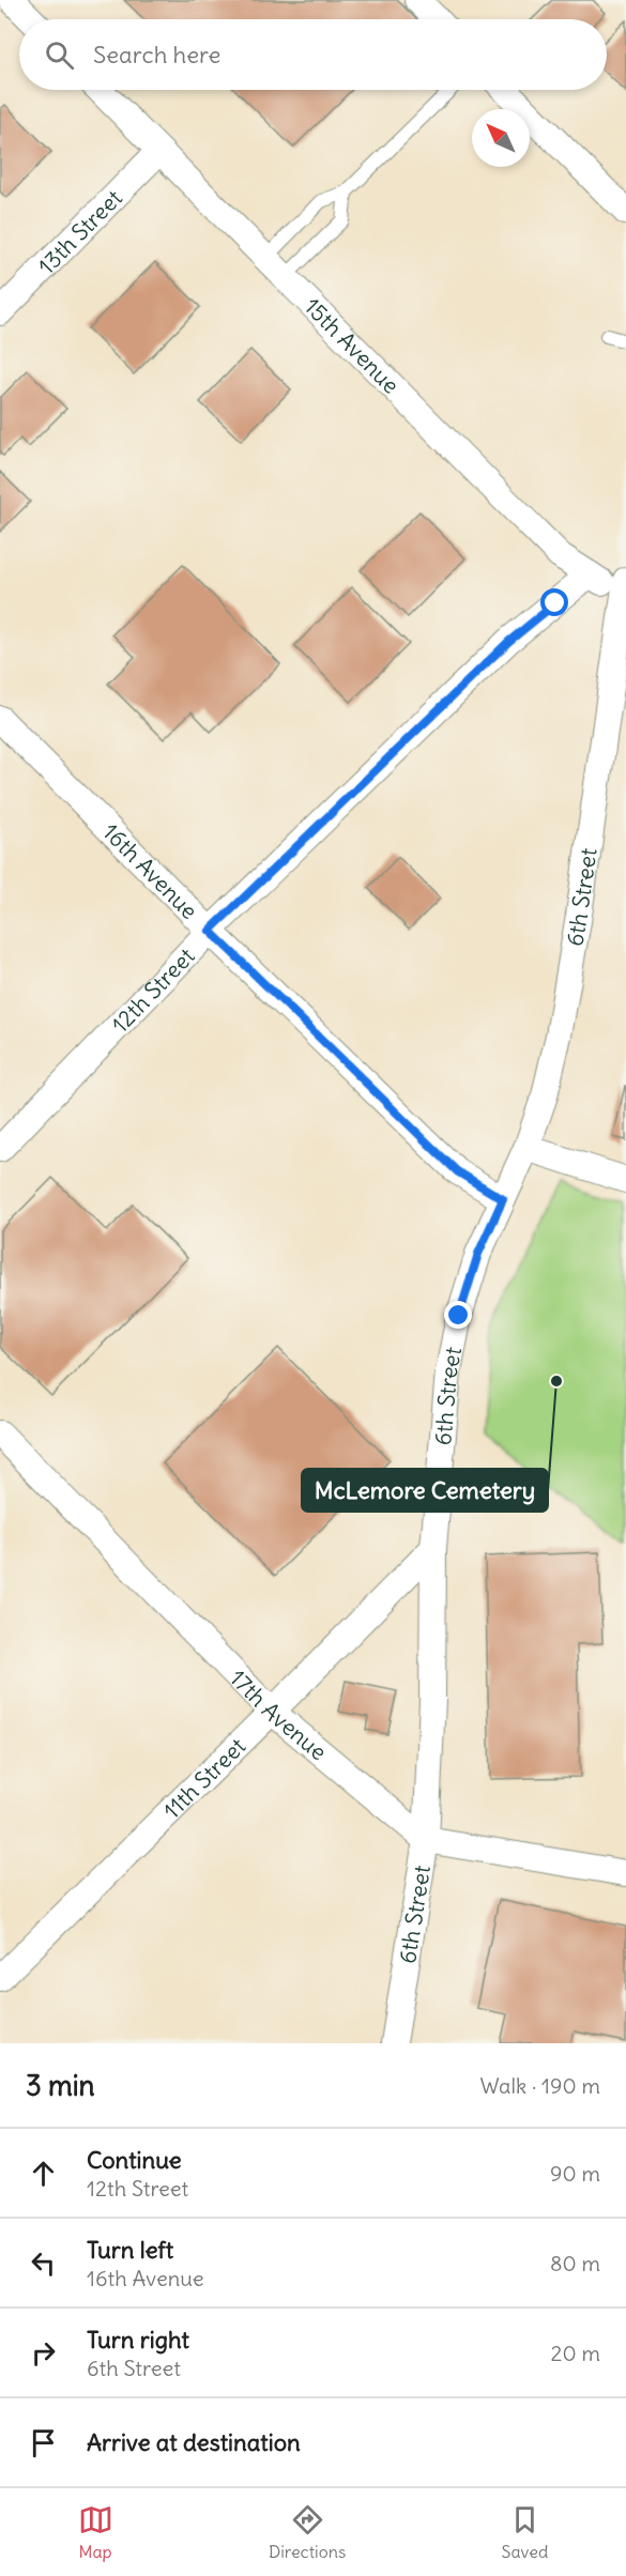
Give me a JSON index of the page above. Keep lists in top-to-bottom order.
{
  "streets": {
    "street": [
      "13th Street",
      "15th Avenue",
      "16th Avenue",
      "6th Street",
      "12th Street",
      "17th Avenue",
      "11th Street"
    ]
  },
  "crossings": [
    ["13th Street", "15th Avenue"],
    ["15th Avenue", "6th Street"],
    ["15th Avenue", "12th Street"],
    ["16th Avenue", "6th Street"],
    ["16th Avenue", "12th Street"],
    ["6th Street", "17th Avenue"],
    ["6th Street", "11th Street"],
    ["17th Avenue", "11th Street"]
  ],
  "places": ["McLemore Cemetery"],
  "north": "top left",
  "page": {
    "search": "Search here",
    "heading": ["3 min", "Walk · 190 m"],
    "list": [
      ["Continue", "12th Street", "90 m"],
      ["Turn left", "16th Avenue", "80 m"],
      ["Turn right", "6th Street", "20 m"],
      "Arrive at destination"
    ],
    "nav": ["Map", "Directions", "Saved"]
  }
}
